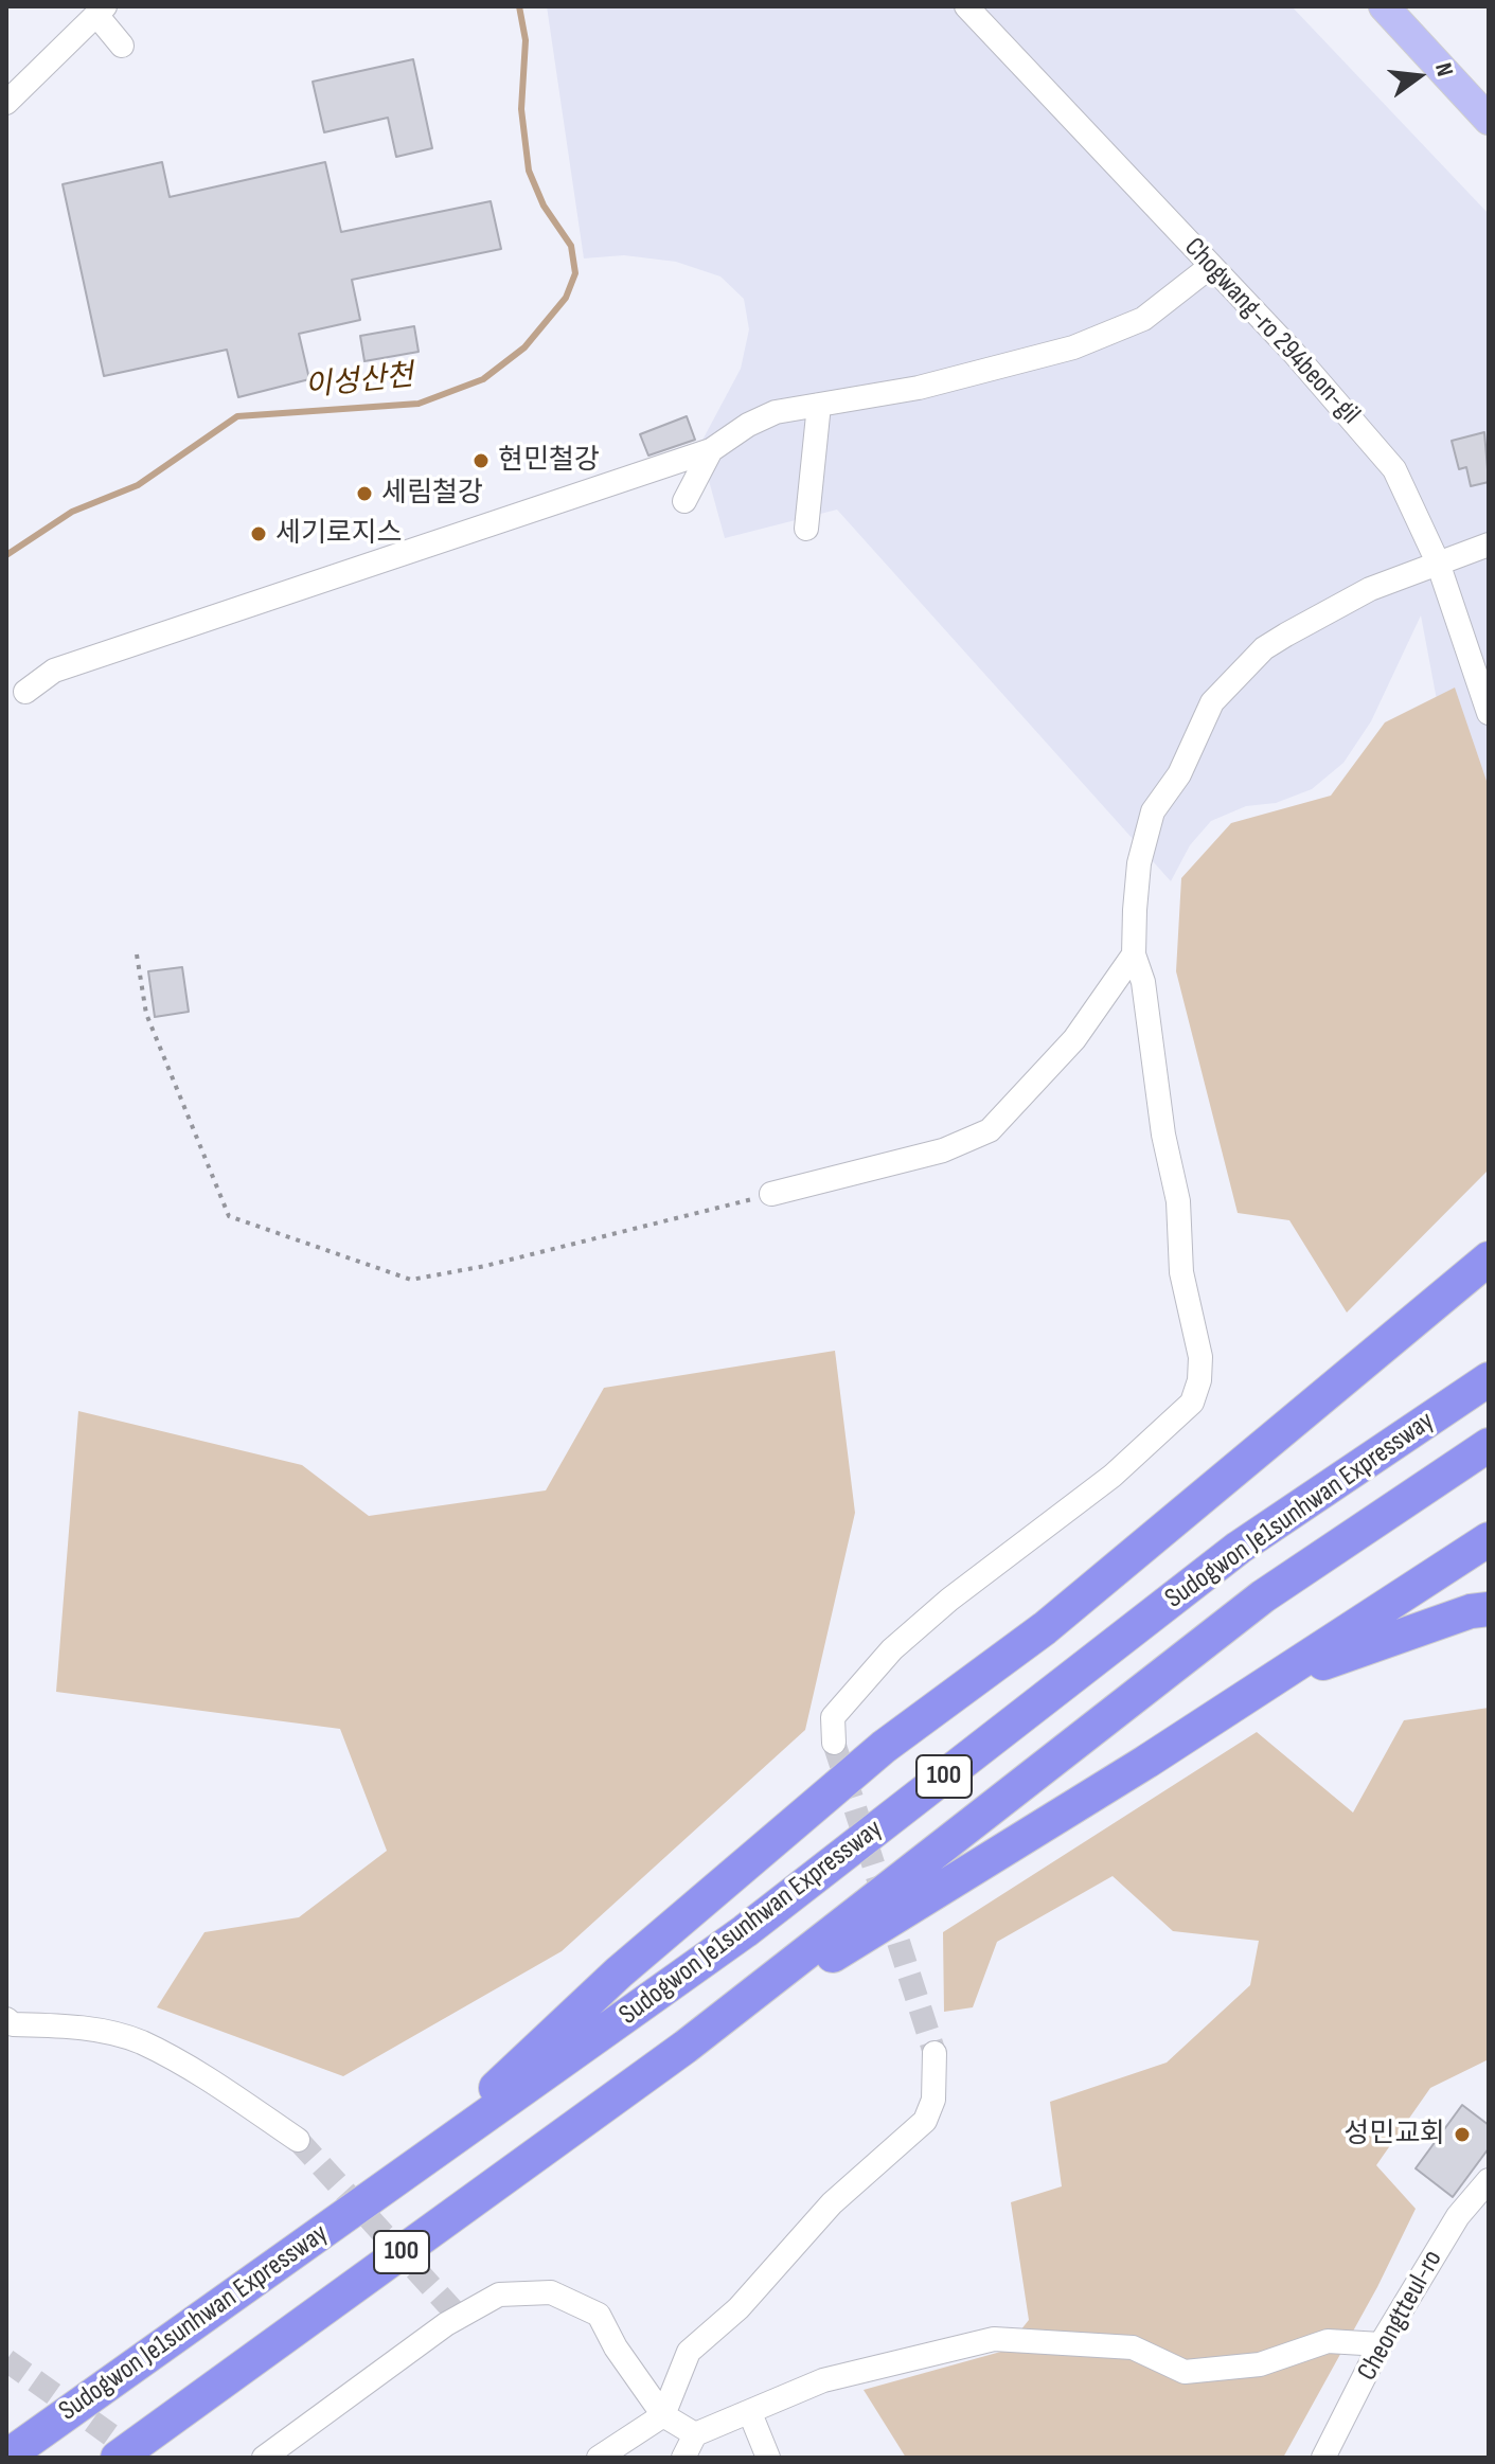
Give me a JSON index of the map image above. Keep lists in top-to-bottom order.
{
  "streets": {
    "highway": ["Sudogwon Je1sunhwan Expressway", "100"],
    "street": ["Chogwang-ro 294beon-gil", "Cheongtteul-ro"]
  },
  "water": ["이성산천"],
  "places": [
    "현민철강",
    "세림철강",
    "세기로지스",
    "성민교회"
  ],
  "north": "right"
}
